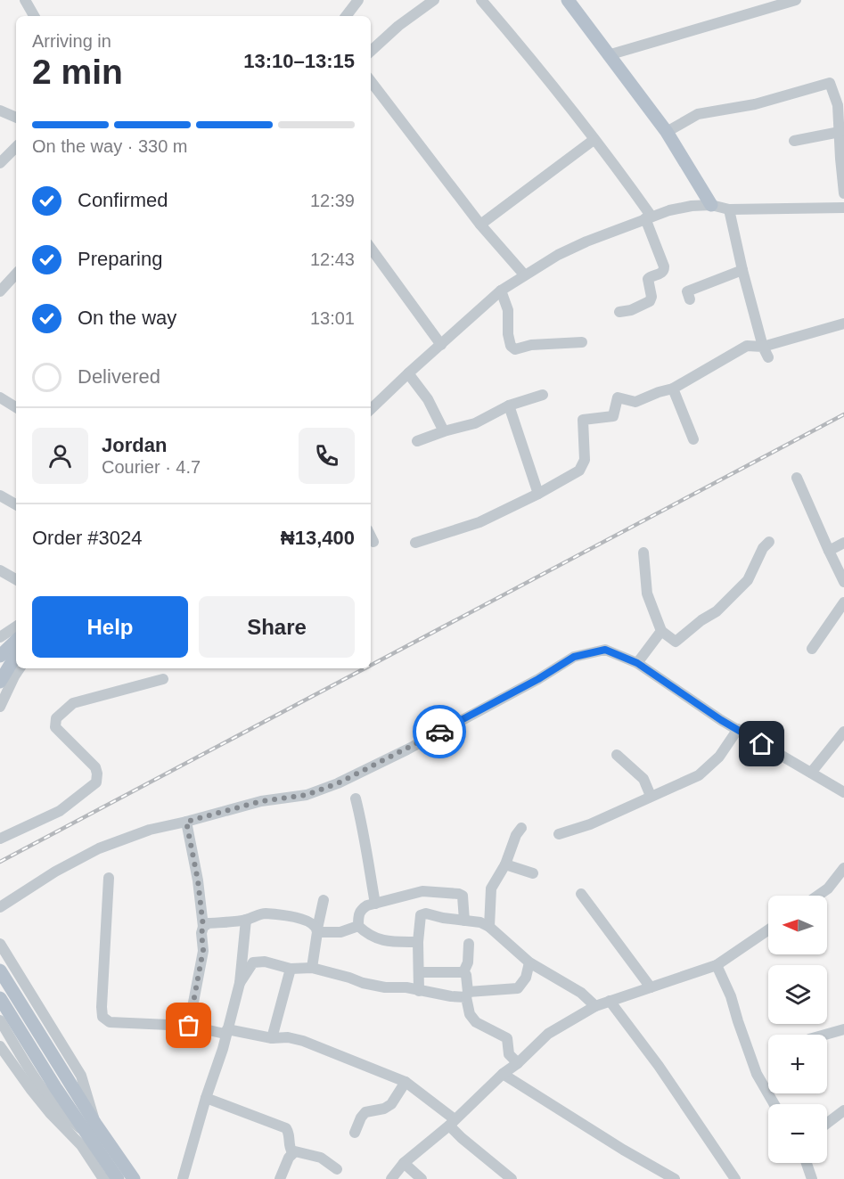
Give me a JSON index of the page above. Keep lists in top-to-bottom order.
{
  "north": "left",
  "page": {
    "heading": ["2 min", "Arriving in", "13:10–13:15"],
    "panel": [
      "Jordan",
      "Courier · 4.7",
      "Order #3024",
      "₦13,400"
    ],
    "bar": "On the way · 330 m",
    "list": [
      ["Confirmed", "12:39"],
      ["Preparing", "12:43"],
      ["On the way", "13:01"],
      "Delivered"
    ],
    "buttons": ["Help", "Share"],
    "map_buttons": ["+", "−"]
  }
}
